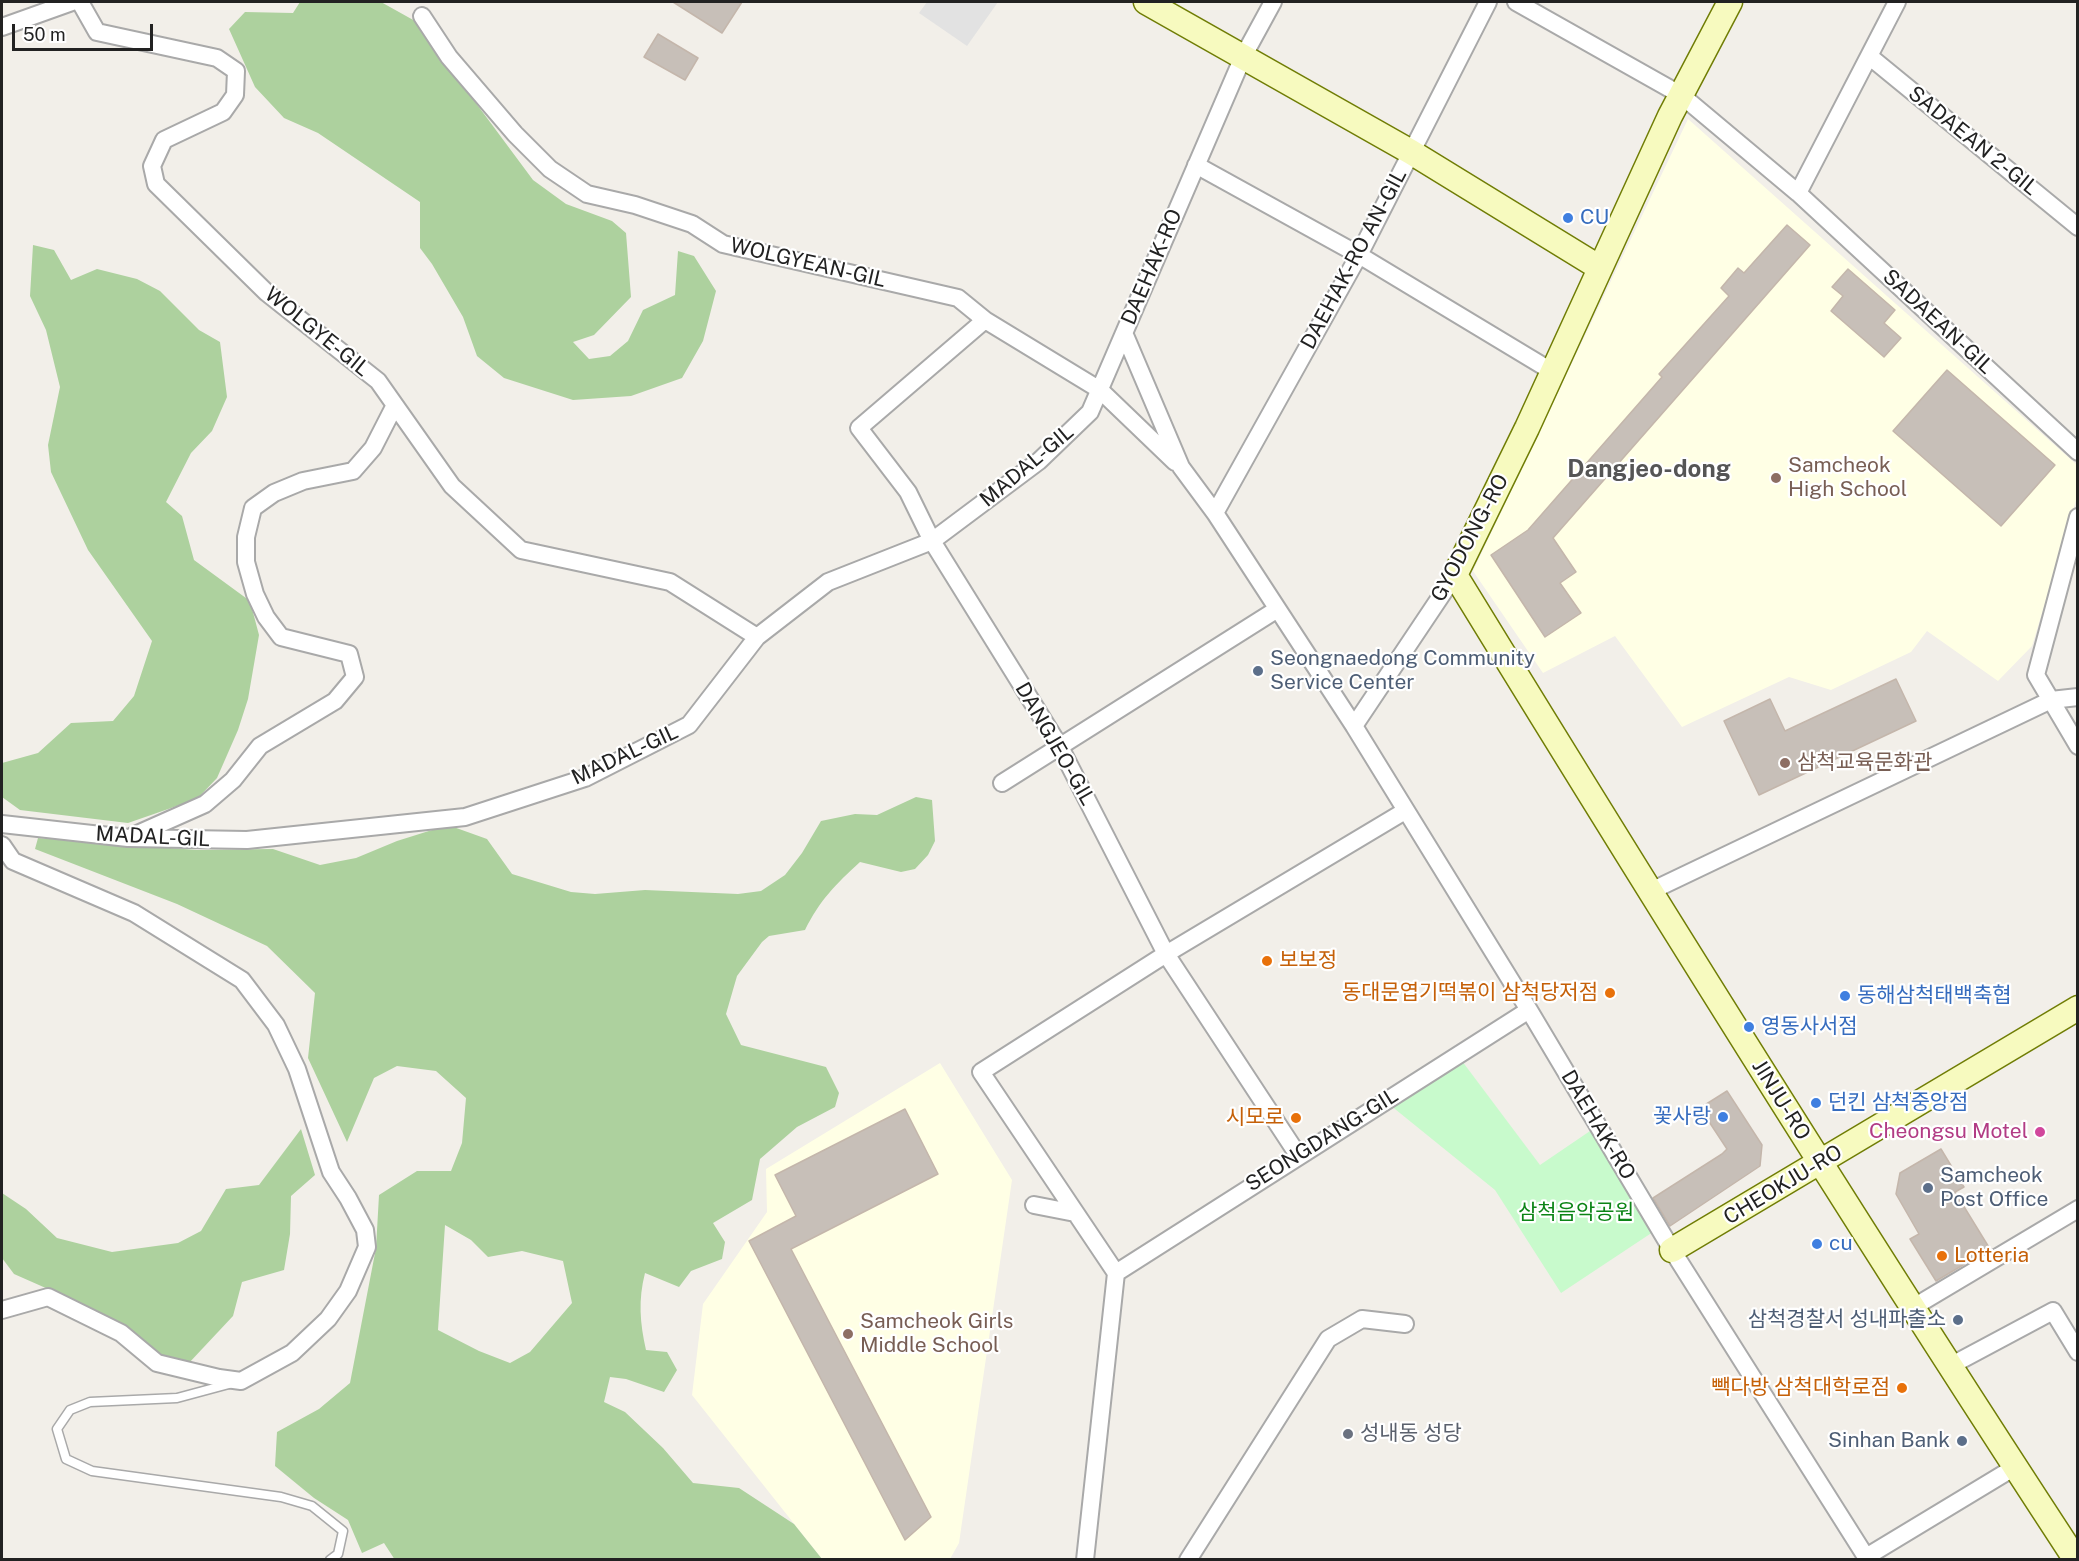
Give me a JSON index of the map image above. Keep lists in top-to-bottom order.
{
  "streets": {
    "street": [
      "SADAEAN 2-GIL",
      "DAEHAK-RO AN-GIL",
      "WOLGYEAN-GIL",
      "DAEHAK-RO",
      "SADAEAN-GIL",
      "WOLGYE-GIL",
      "MADAL-GIL",
      "GYODONG-RO",
      "DANGJEO-GIL",
      "JINJU-RO",
      "SEONGDANG-GIL",
      "CHEOKJU-RO"
    ]
  },
  "crossings": [
    ["DAEHAK-RO AN-GIL", "DAEHAK-RO"],
    ["WOLGYEAN-GIL", "DAEHAK-RO"],
    ["WOLGYEAN-GIL", "MADAL-GIL"],
    ["DAEHAK-RO", "MADAL-GIL"],
    ["DAEHAK-RO", "GYODONG-RO"],
    ["DAEHAK-RO", "SEONGDANG-GIL"],
    ["DAEHAK-RO", "CHEOKJU-RO"],
    ["WOLGYE-GIL", "MADAL-GIL"],
    ["MADAL-GIL", "DANGJEO-GIL"],
    ["GYODONG-RO", "JINJU-RO"],
    ["DANGJEO-GIL", "SEONGDANG-GIL"],
    ["JINJU-RO", "CHEOKJU-RO"]
  ],
  "districts": ["Dangjeo-dong"],
  "parks": ["삼척음악공원"],
  "places": [
    "CU",
    "Samcheok High School",
    "Seongnaedong Community Service Center",
    "삼척교육문화관",
    "보보정",
    "동대문엽기떡볶이 삼척당저점",
    "동해삼척태백축협",
    "영동사서점",
    "던킨 삼척중앙점",
    "꽃사랑",
    "시모로",
    "Cheongsu Motel",
    "Samcheok Post Office",
    "cu",
    "Lotteria",
    "삼척경찰서 성내파출소",
    "Samcheok Girls Middle School",
    "빽다방 삼척대학로점",
    "성내동 성당",
    "Sinhan Bank"
  ],
  "scale_bar": "50 m"
}
